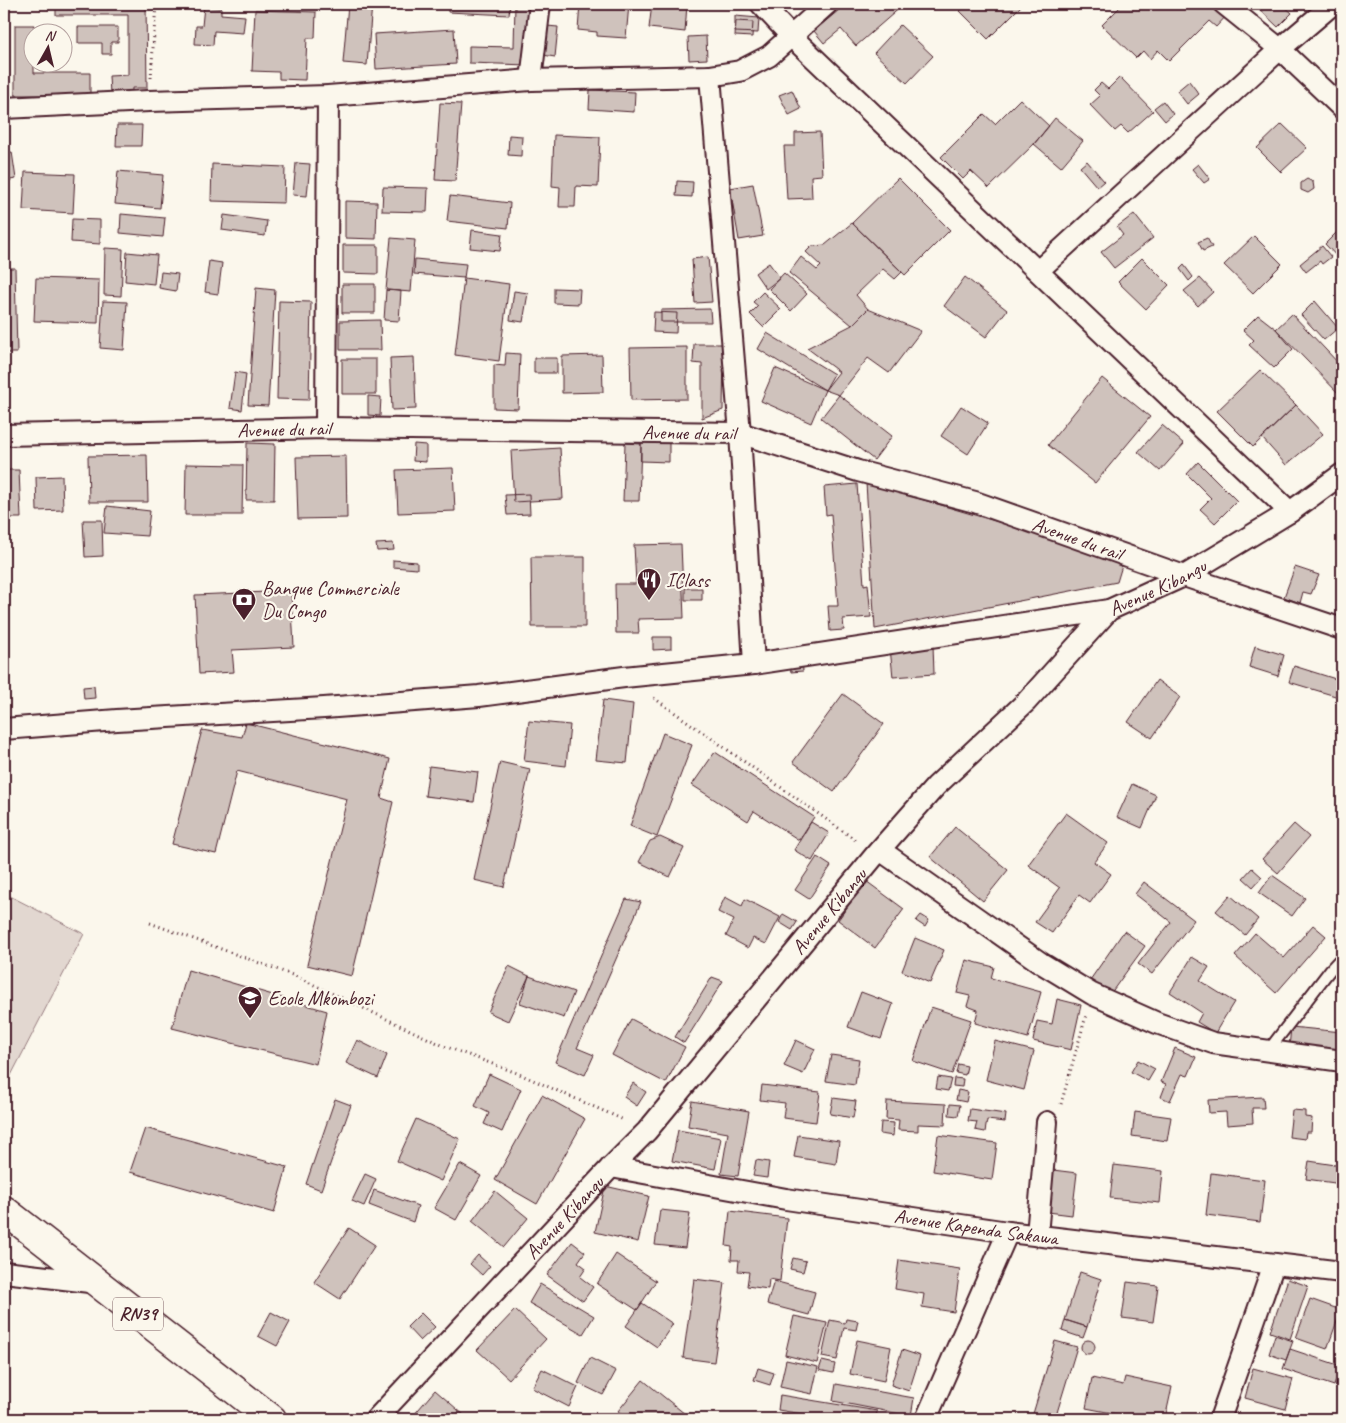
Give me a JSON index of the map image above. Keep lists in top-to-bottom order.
{
  "streets": {
    "highway": ["RN39"],
    "street": ["Avenue du rail", "Avenue Kibangu", "Avenue Kapenda Sakawa"]
  },
  "crossings": [
    ["Avenue du rail", "Avenue Kibangu"],
    ["Avenue Kibangu", "Avenue Kapenda Sakawa"]
  ],
  "places": {
    "restaurant": ["IClass"],
    "bank": ["Banque Commerciale Du Congo"],
    "school or university": ["Ecole Mkombozi"]
  },
  "north": "top"
}
